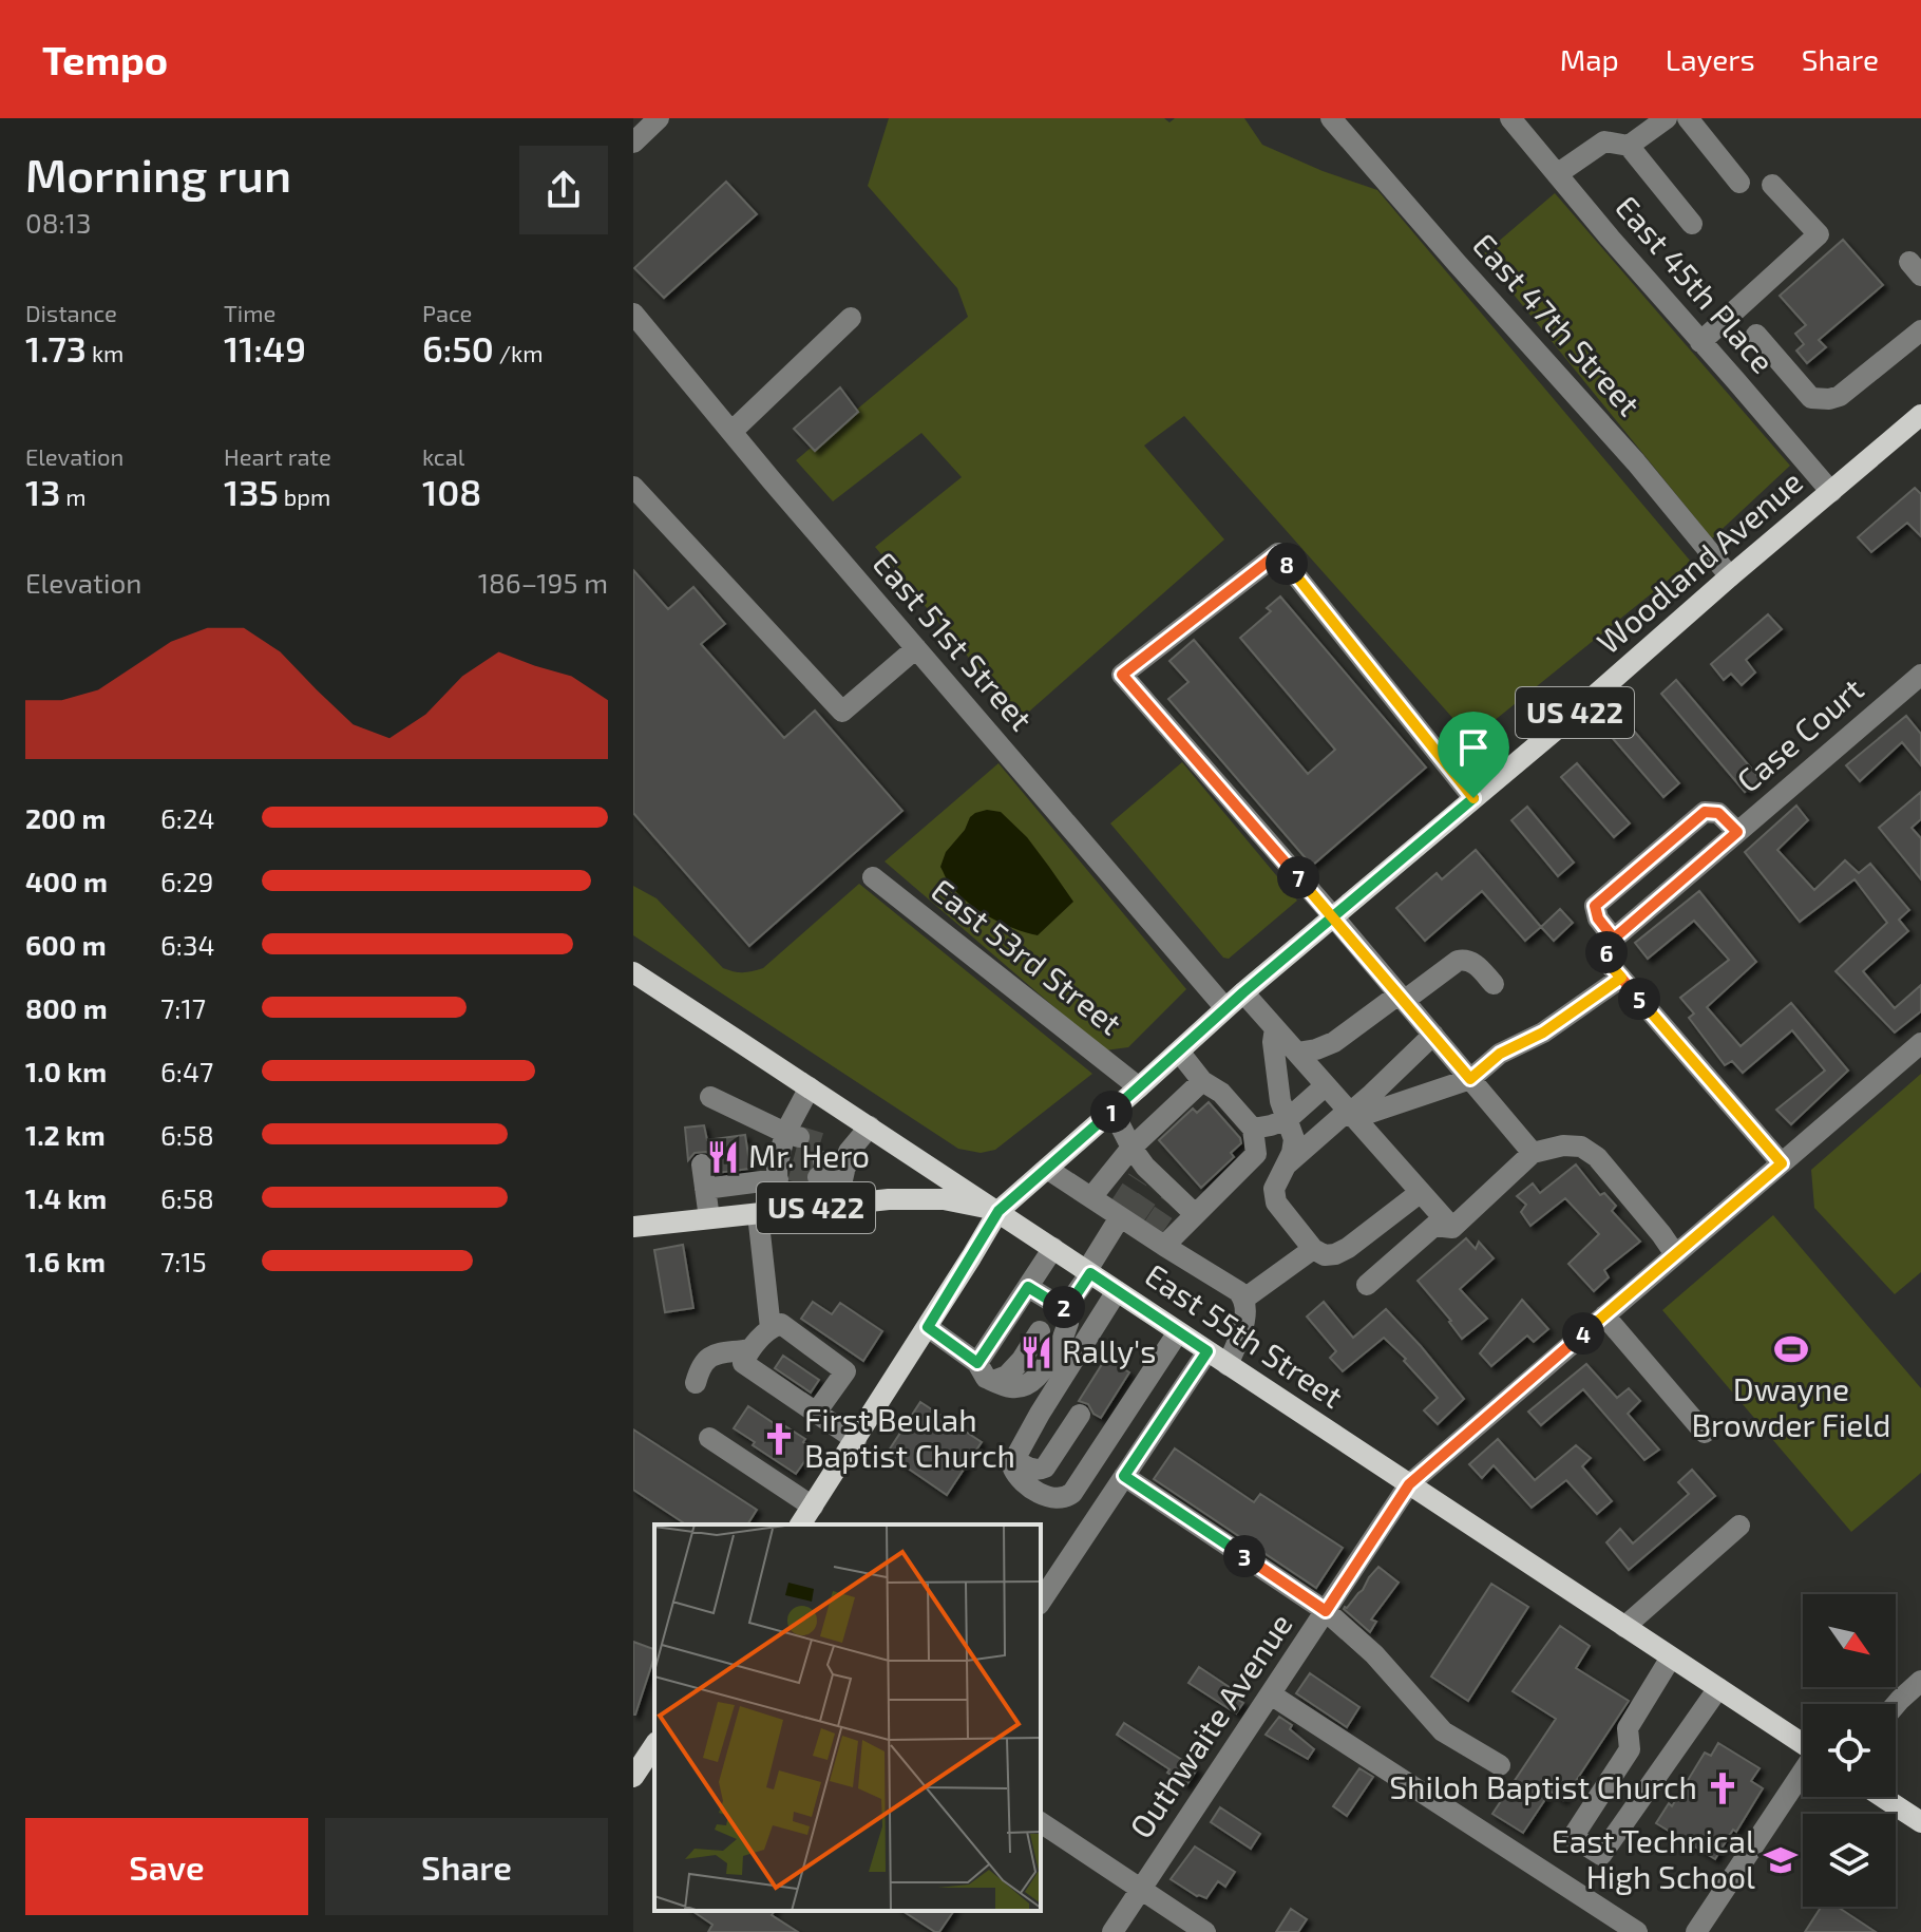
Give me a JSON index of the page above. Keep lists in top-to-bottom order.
{
  "streets": {
    "main road": ["Woodland Avenue", "US 422", "East 55th Street"],
    "street": [
      "East 45th Place",
      "East 47th Street",
      "East 51st Street",
      "Case Court",
      "East 53rd Street",
      "Outhwaite Avenue"
    ]
  },
  "crossings": [
    ["East 45th Place", "Woodland Avenue"],
    ["East 47th Street", "Woodland Avenue"],
    ["Woodland Avenue", "East 51st Street"],
    ["Woodland Avenue", "US 422"],
    ["Woodland Avenue", "East 53rd Street"],
    ["Woodland Avenue", "East 55th Street"],
    ["US 422", "East 55th Street"],
    ["East 55th Street", "Outhwaite Avenue"]
  ],
  "places": {
    "restaurant": ["Mr. Hero", "Rally's"],
    "sports": ["Dwayne Browder Field"],
    "church": ["First Beulah Baptist Church", "Shiloh Baptist Church"],
    "school or university": ["East Technical High School"]
  },
  "north": "bottom right",
  "page": {
    "header": "Tempo",
    "nav": ["Map", "Layers", "Share"],
    "heading": ["Morning run", "08:13"],
    "stats": [
      ["Distance", "1.73 km"],
      ["Time", "11:49"],
      ["Pace", "6:50 /km"],
      ["Elevation", "13 m"],
      ["Heart rate", "135 bpm"],
      ["kcal", "108"]
    ],
    "pins": [
      "8",
      "7",
      "6",
      "5",
      "1",
      "2",
      "4",
      "3"
    ],
    "chart": ["Elevation", "186–195 m"],
    "list": [
      {
        "name": "200 m",
        "note": "6:24"
      },
      {
        "name": "400 m",
        "note": "6:29"
      },
      {
        "name": "600 m",
        "note": "6:34"
      },
      {
        "name": "800 m",
        "note": "7:17"
      },
      {
        "name": "1.0 km",
        "note": "6:47"
      },
      {
        "name": "1.2 km",
        "note": "6:58"
      },
      {
        "name": "1.4 km",
        "note": "6:58"
      },
      {
        "name": "1.6 km",
        "note": "7:15"
      }
    ],
    "buttons": ["Save", "Share"]
  }
}
